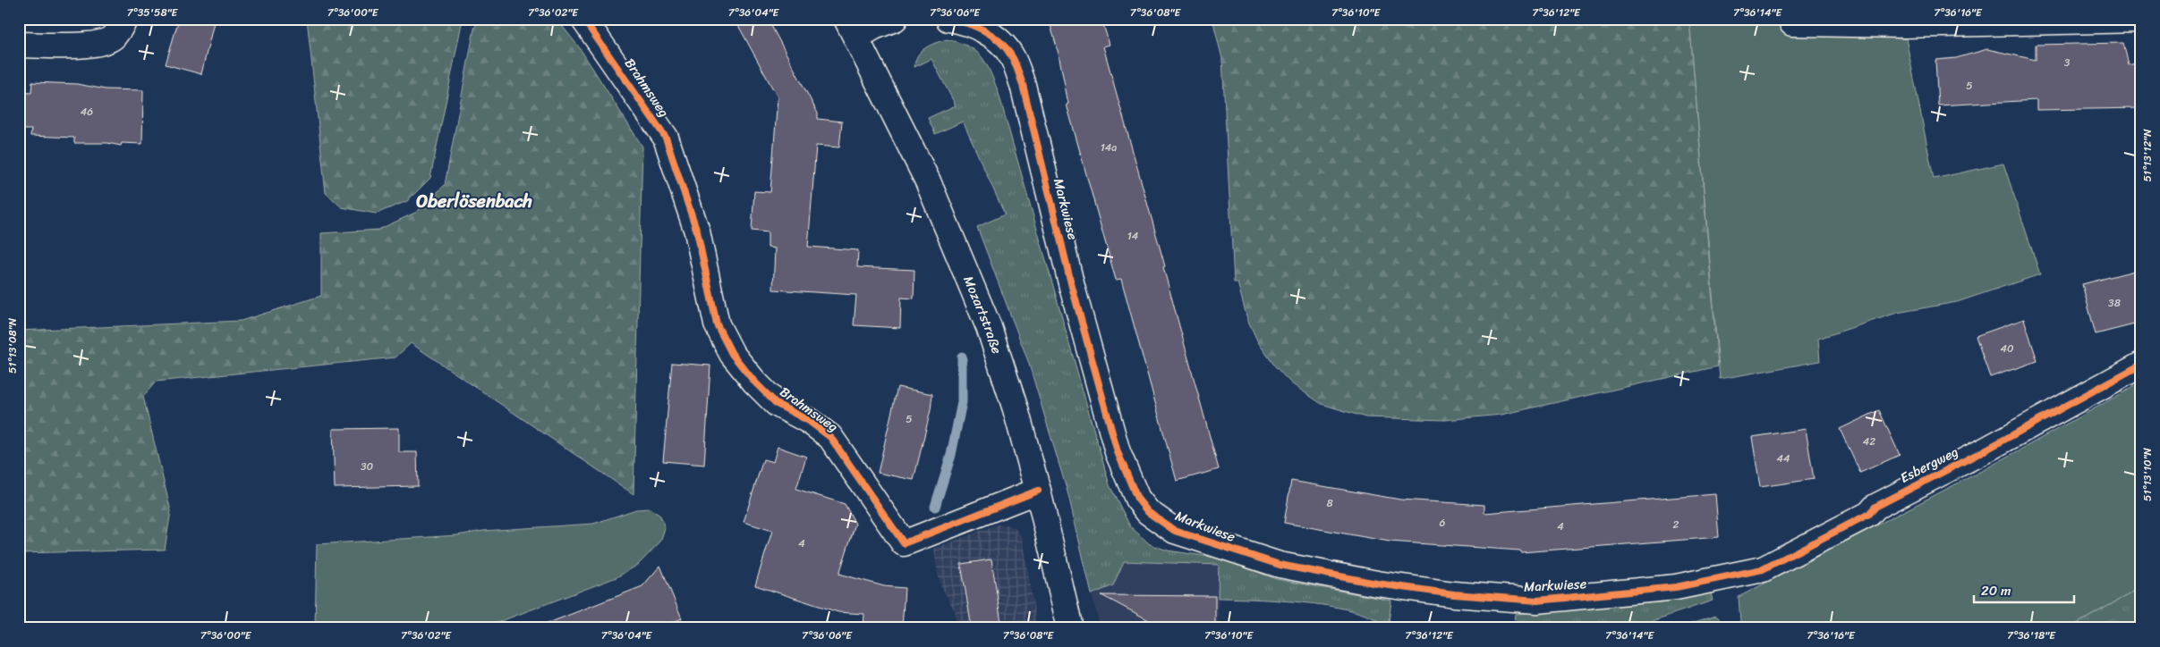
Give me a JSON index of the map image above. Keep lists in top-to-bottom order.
{
  "streets": {
    "street": [
      "Brahmsweg",
      "Markwiese",
      "Mozartstraße",
      "Esbergweg"
    ]
  },
  "crossings": [
    ["Brahmsweg", "Mozartstraße"],
    ["Markwiese", "Esbergweg"]
  ],
  "districts": ["Oberlösenbach"],
  "house_numbers": [
    "3",
    "5",
    "46",
    "14a",
    "14",
    "38",
    "40",
    "5",
    "42",
    "44",
    "30",
    "8",
    "6",
    "2",
    "4",
    "4"
  ],
  "scale_bar": "20 m",
  "coordinates": [
    "7°35'58\"E",
    "7°36'00\"E",
    "7°36'02\"E",
    "7°36'04\"E",
    "7°36'06\"E",
    "7°36'08\"E",
    "7°36'10\"E",
    "7°36'12\"E",
    "7°36'14\"E",
    "7°36'16\"E",
    "51°13'12\"N",
    "51°13'08\"N",
    "51°13'10\"N",
    "7°36'18\"E"
  ]
}
